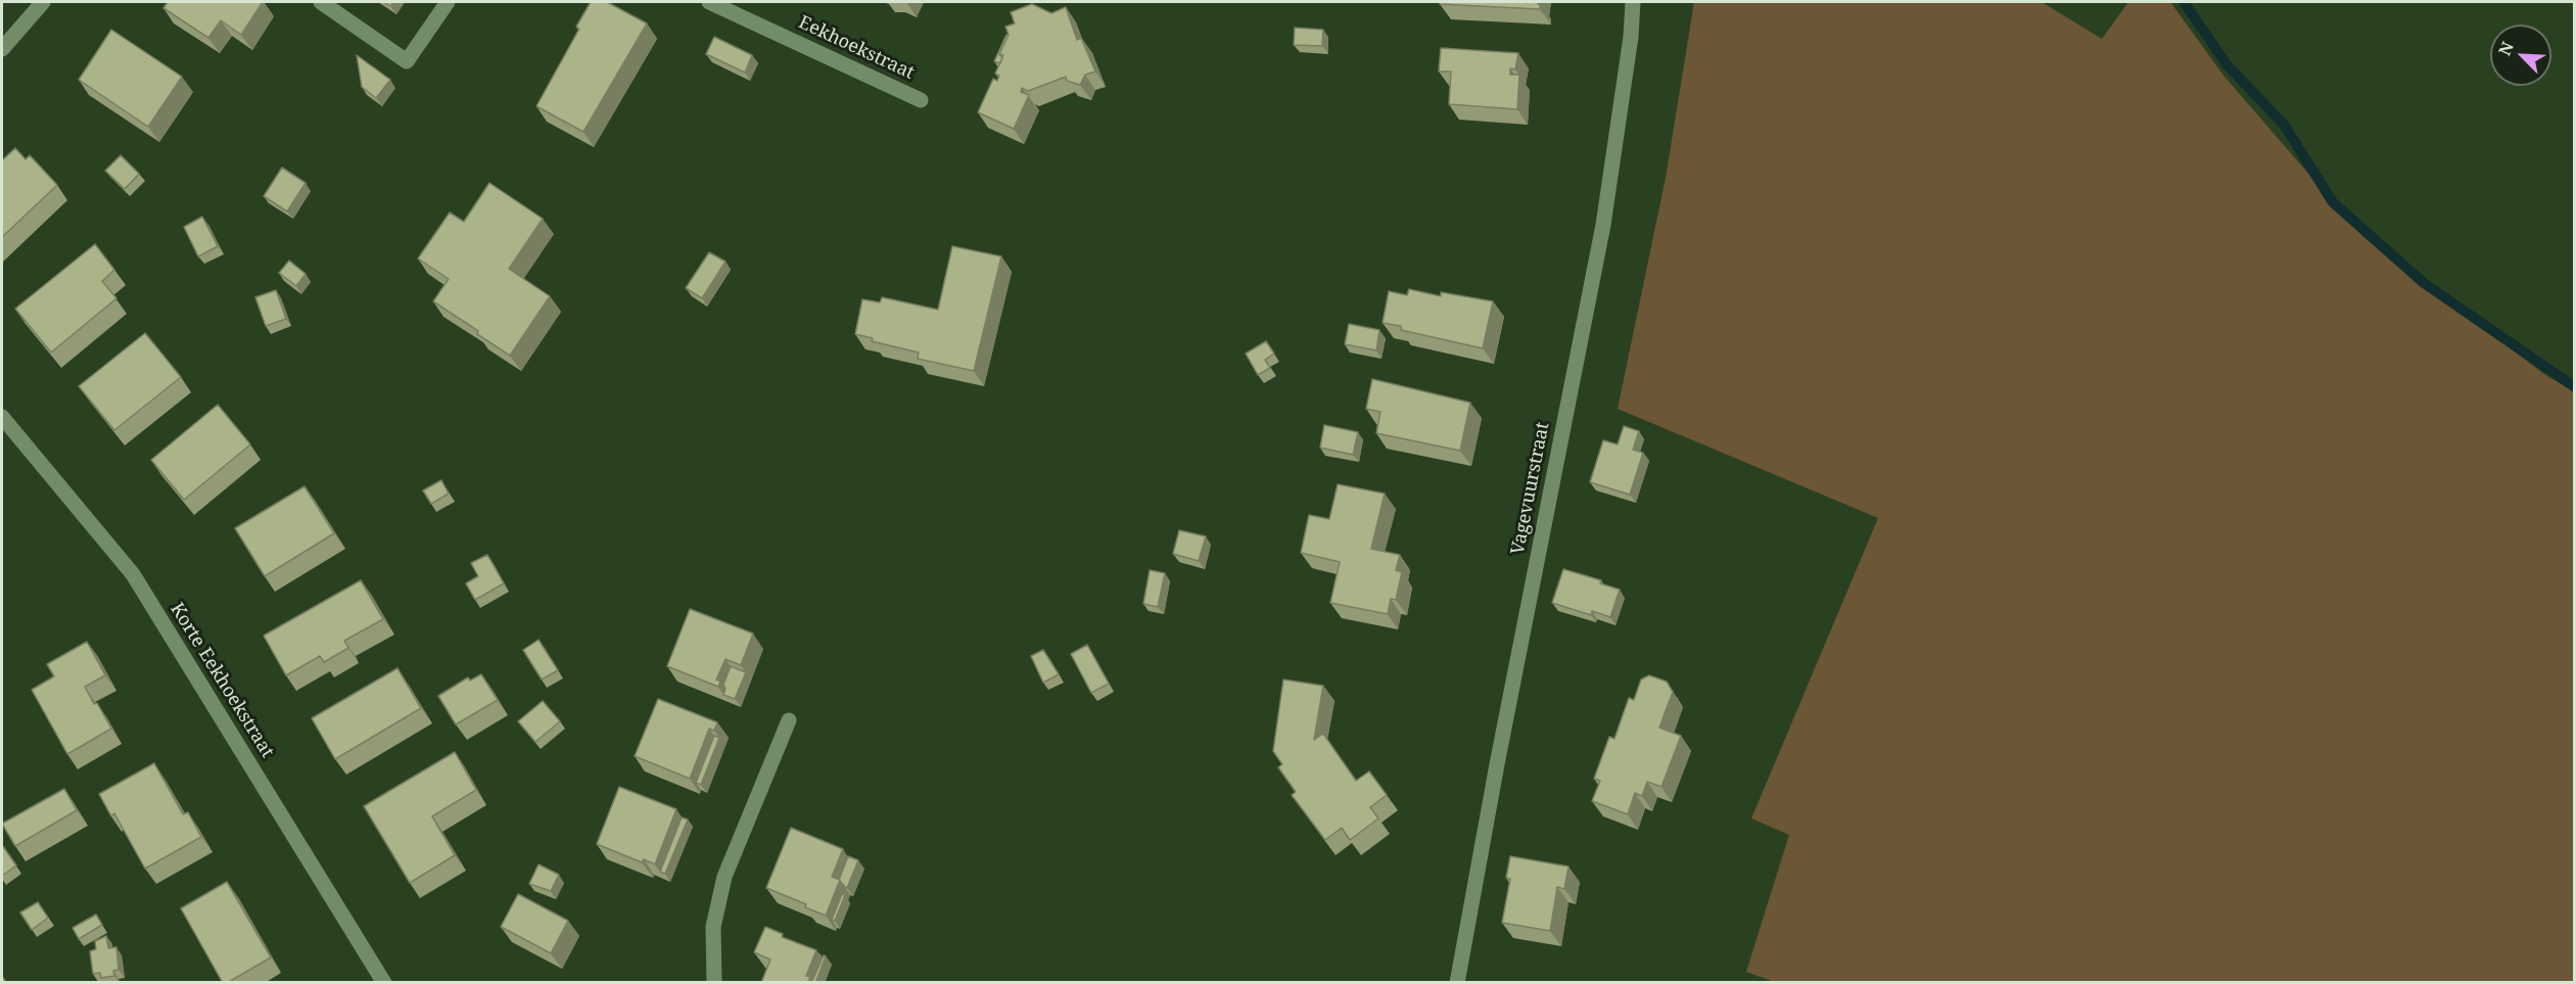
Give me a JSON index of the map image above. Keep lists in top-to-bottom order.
{
  "streets": {
    "street": ["Eekhoekstraat", "Vagevuurstraat", "Korte Eekhoekstraat"]
  },
  "north": "top left"
}
